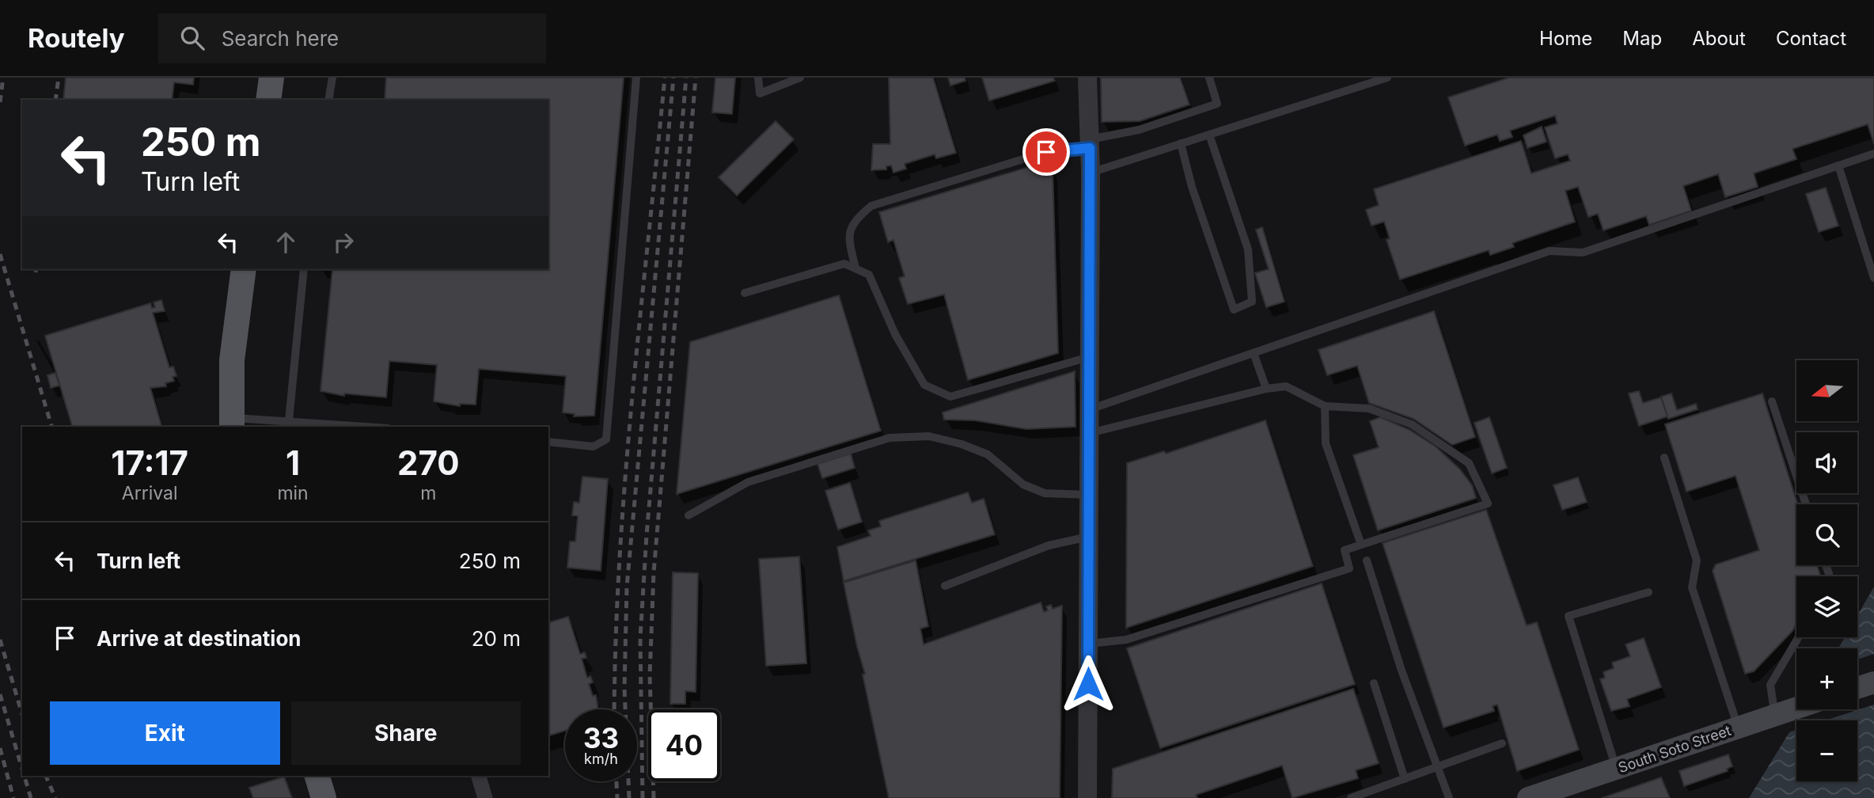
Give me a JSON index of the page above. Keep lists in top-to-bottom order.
{
  "streets": {
    "main road": ["South Soto Street"]
  },
  "north": "left",
  "page": {
    "header": "Routely",
    "search": "Search here",
    "nav": [
      "Home",
      "Map",
      "About",
      "Contact"
    ],
    "turn": ["250 m", "Turn left"],
    "map_buttons": ["+", "−"],
    "eta": [
      "17:17",
      "Arrival",
      "1",
      "min",
      "270",
      "m"
    ],
    "list": [
      {
        "name": "Turn left",
        "value": "250 m"
      },
      {
        "name": "Arrive at destination",
        "value": "20 m"
      }
    ],
    "buttons": ["Exit", "Share"],
    "speed": "33 km/h",
    "limit": "40"
  }
}
